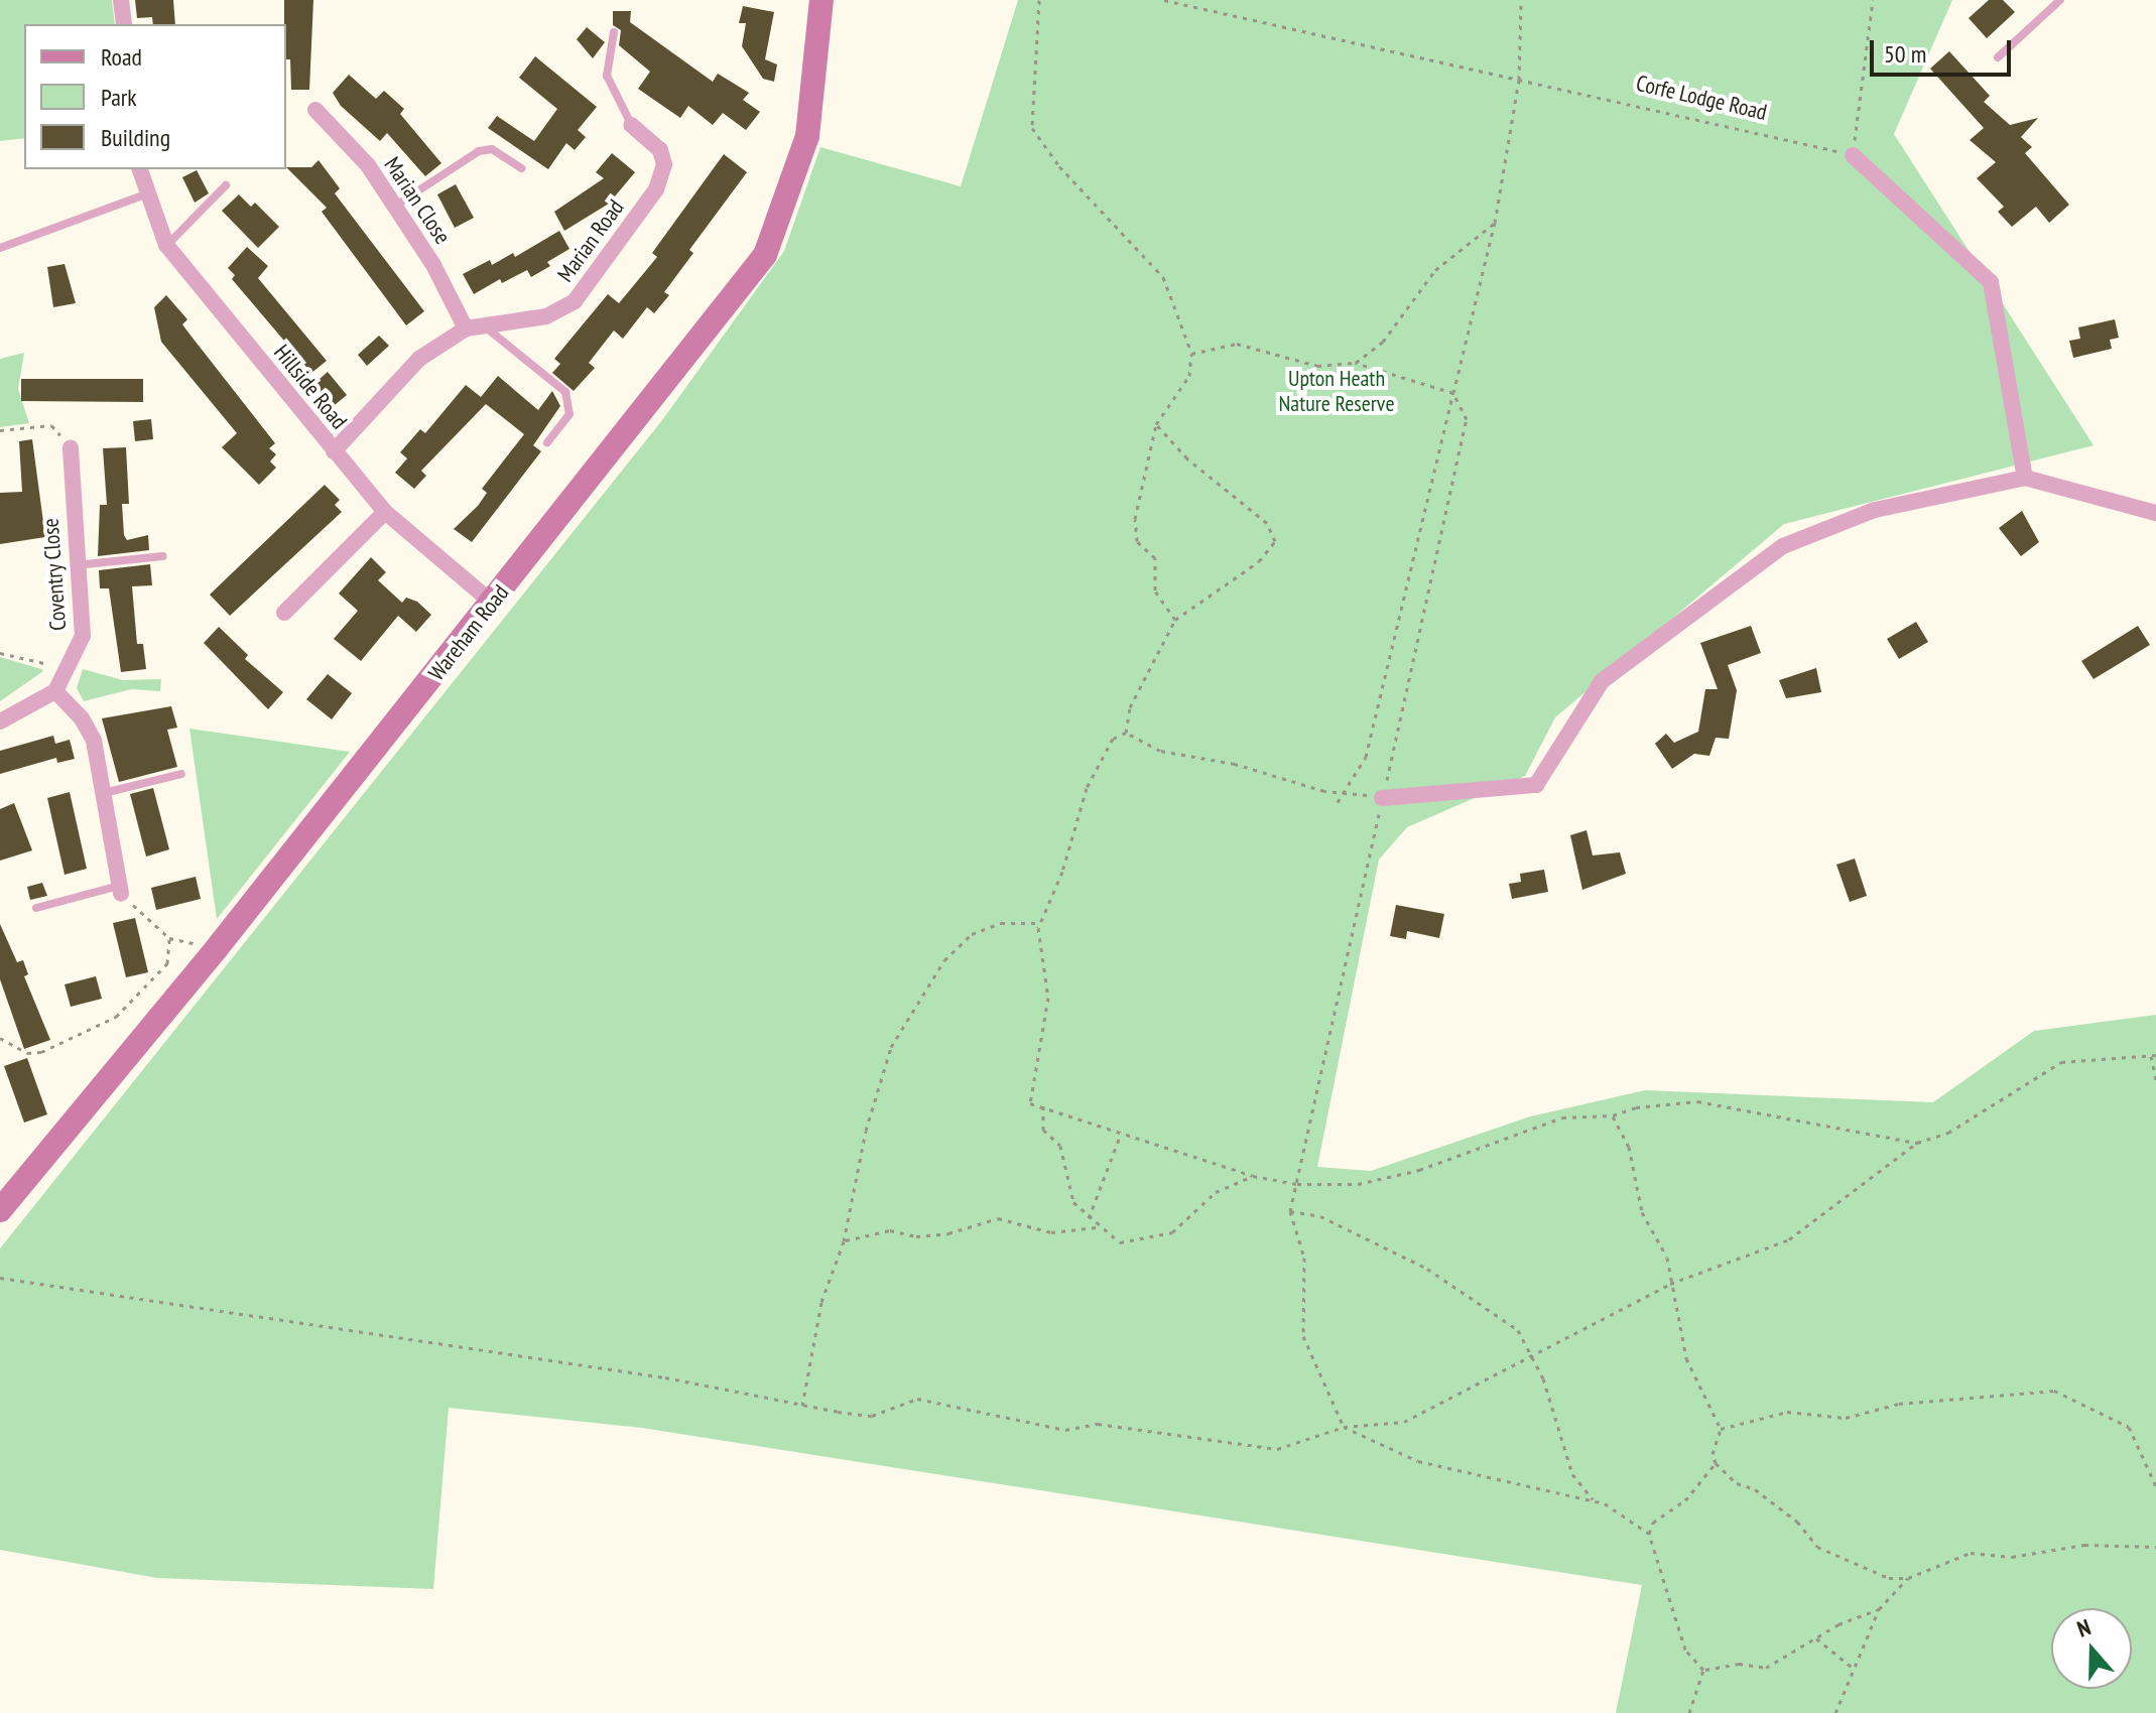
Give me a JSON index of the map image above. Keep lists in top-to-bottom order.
{
  "streets": {
    "street": [
      "Marian Close",
      "Marian Road",
      "Hillside Road",
      "Coventry Close",
      "Wareham Road"
    ],
    "path": ["Corfe Lodge Road"]
  },
  "crossings": [
    ["Marian Close", "Marian Road"],
    ["Marian Road", "Hillside Road"],
    ["Hillside Road", "Wareham Road"]
  ],
  "parks": ["Upton Heath Nature Reserve"],
  "legend": ["Road", "Park", "Building"],
  "scale_bar": "50 m",
  "north": "top"
}
